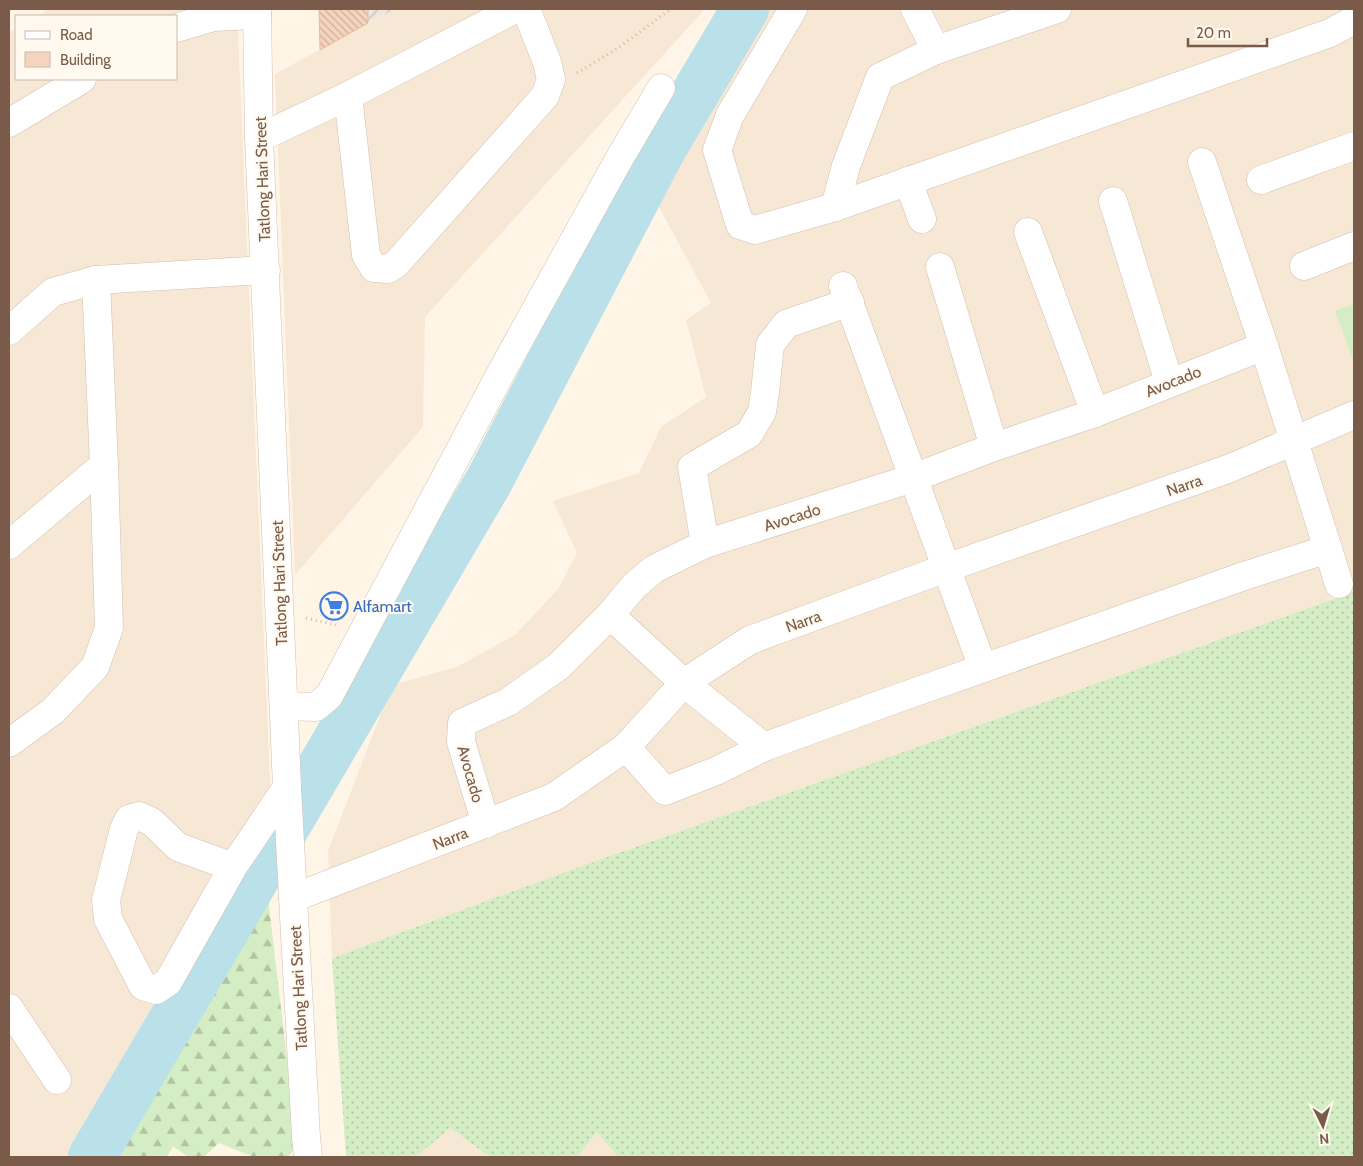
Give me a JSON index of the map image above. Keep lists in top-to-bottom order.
{
  "streets": {
    "street": ["Tatlong Hari Street", "Avocado", "Narra"]
  },
  "crossings": [
    ["Tatlong Hari Street", "Narra"],
    ["Avocado", "Narra"]
  ],
  "places": {
    "supermarket": ["Alfamart"]
  },
  "legend": ["Road", "Building"],
  "scale_bar": "20 m",
  "north": "bottom"
}
